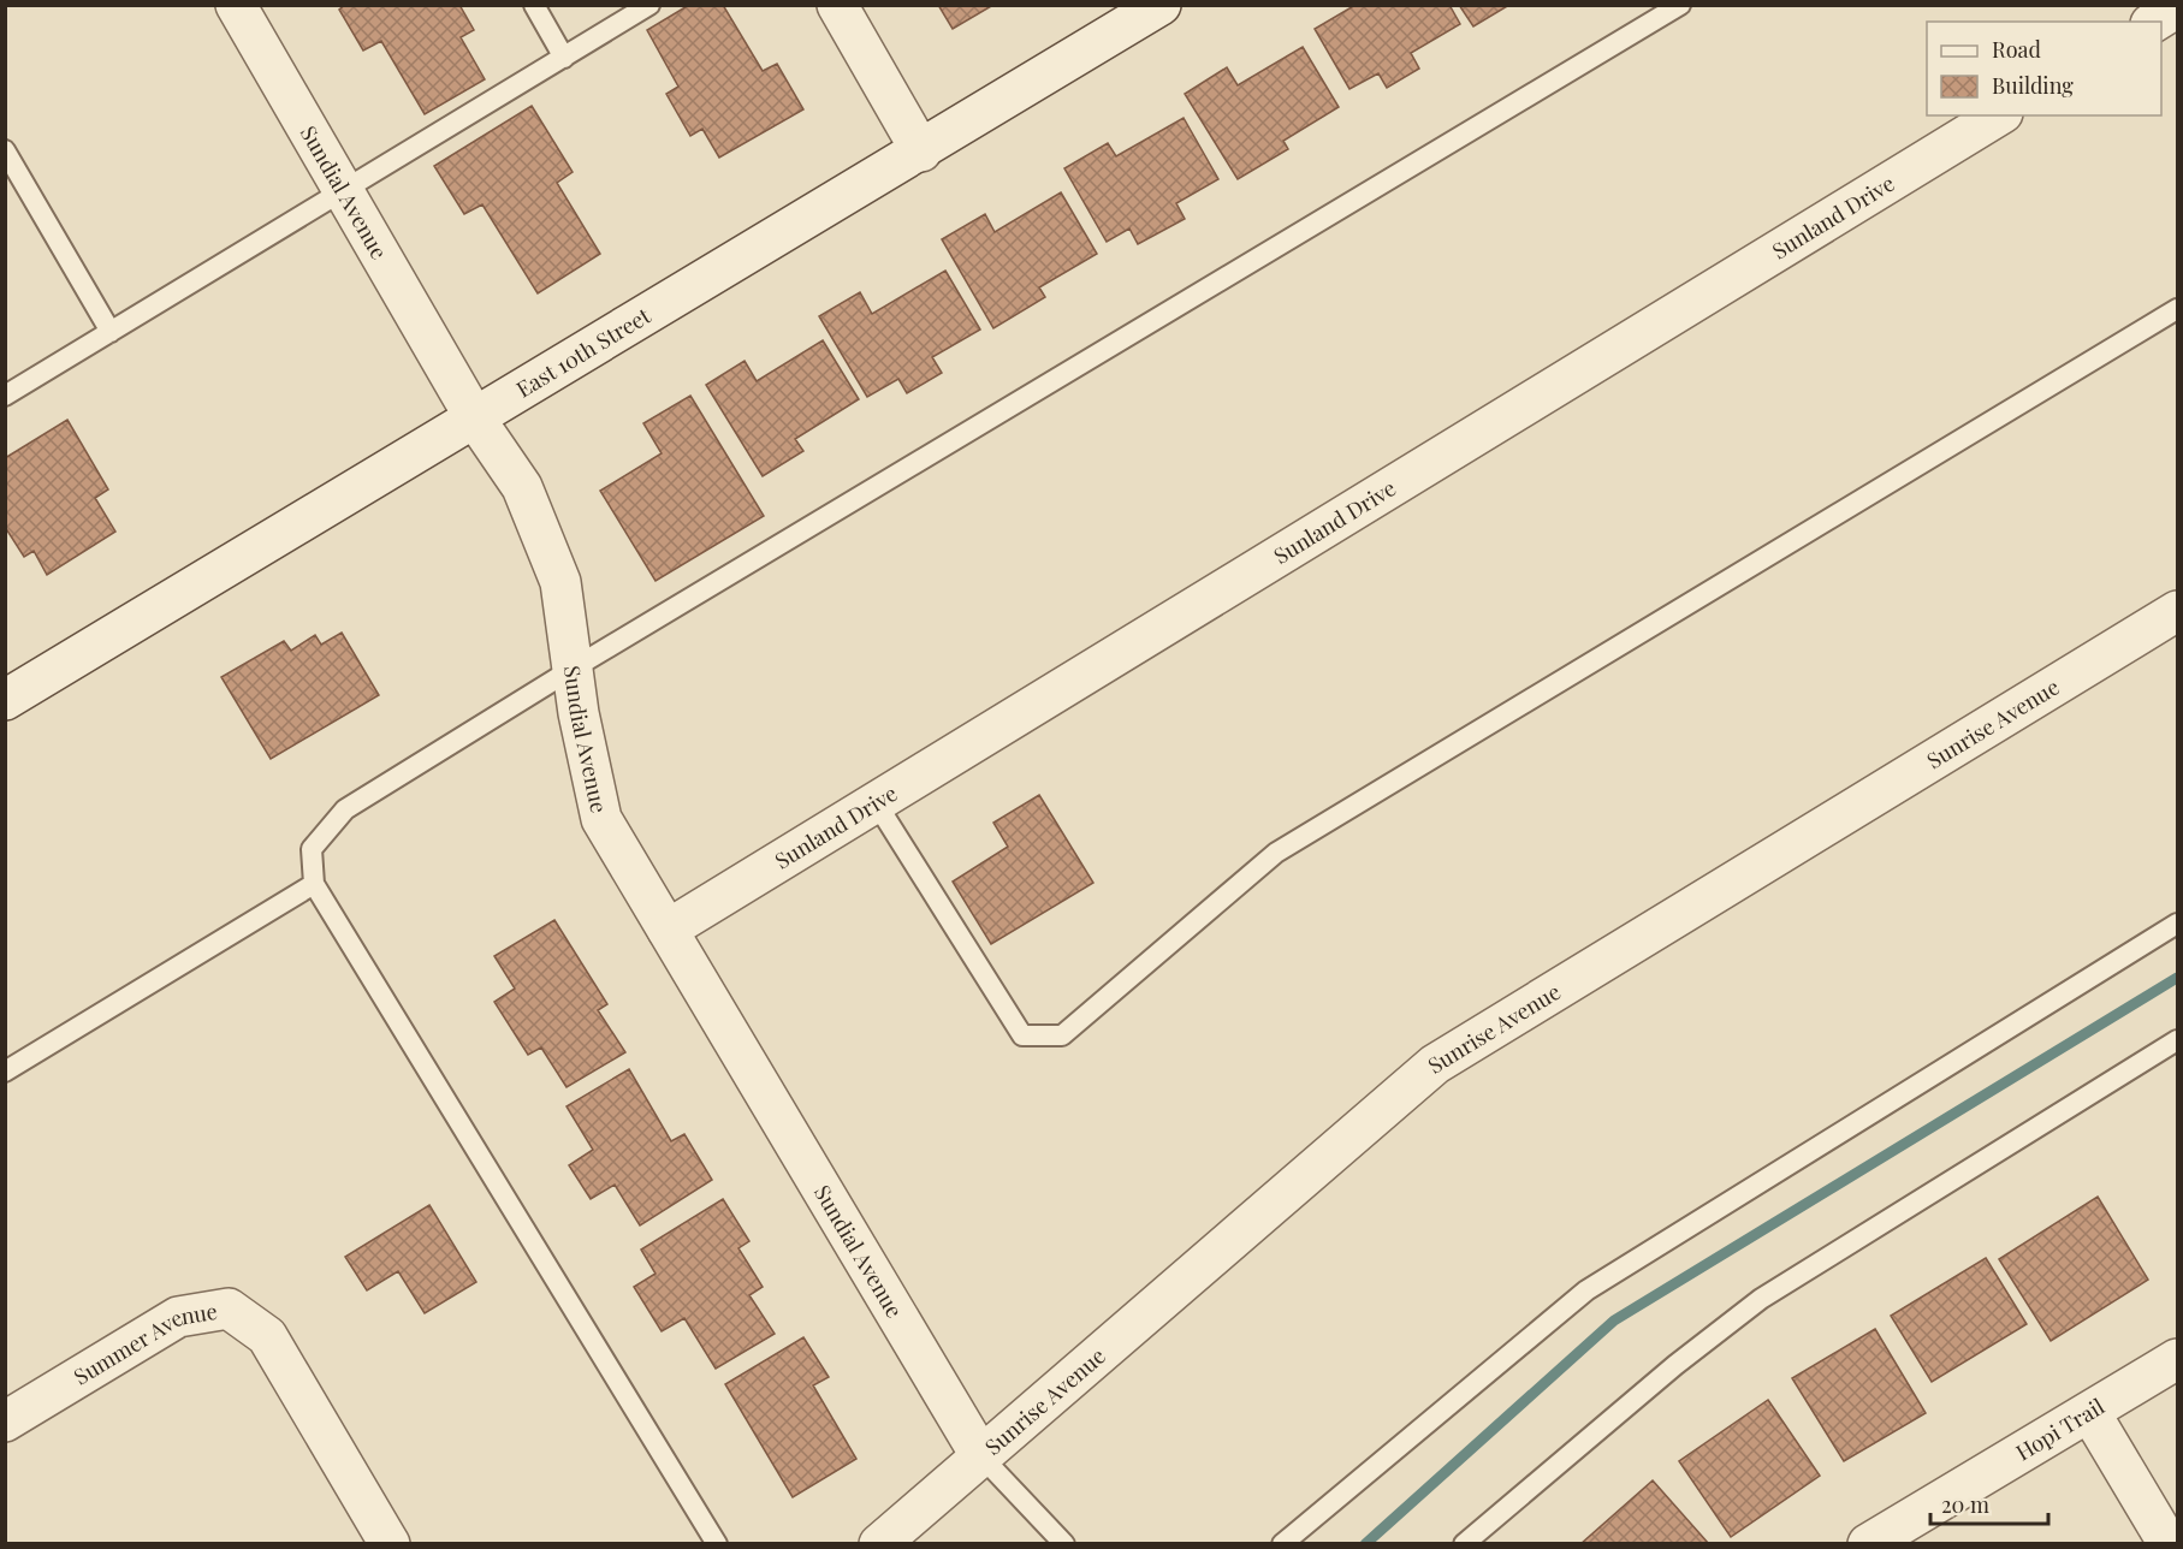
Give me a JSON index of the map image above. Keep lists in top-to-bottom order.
{
  "streets": {
    "street": [
      "Sundial Avenue",
      "Sunland Drive",
      "East 10th Street",
      "Sunrise Avenue",
      "Summer Avenue",
      "Hopi Trail"
    ]
  },
  "crossings": [
    ["Sundial Avenue", "Sunland Drive"],
    ["Sundial Avenue", "East 10th Street"],
    ["Sundial Avenue", "Sunrise Avenue"]
  ],
  "legend": ["Road", "Building"],
  "scale_bar": "20 m"
}
